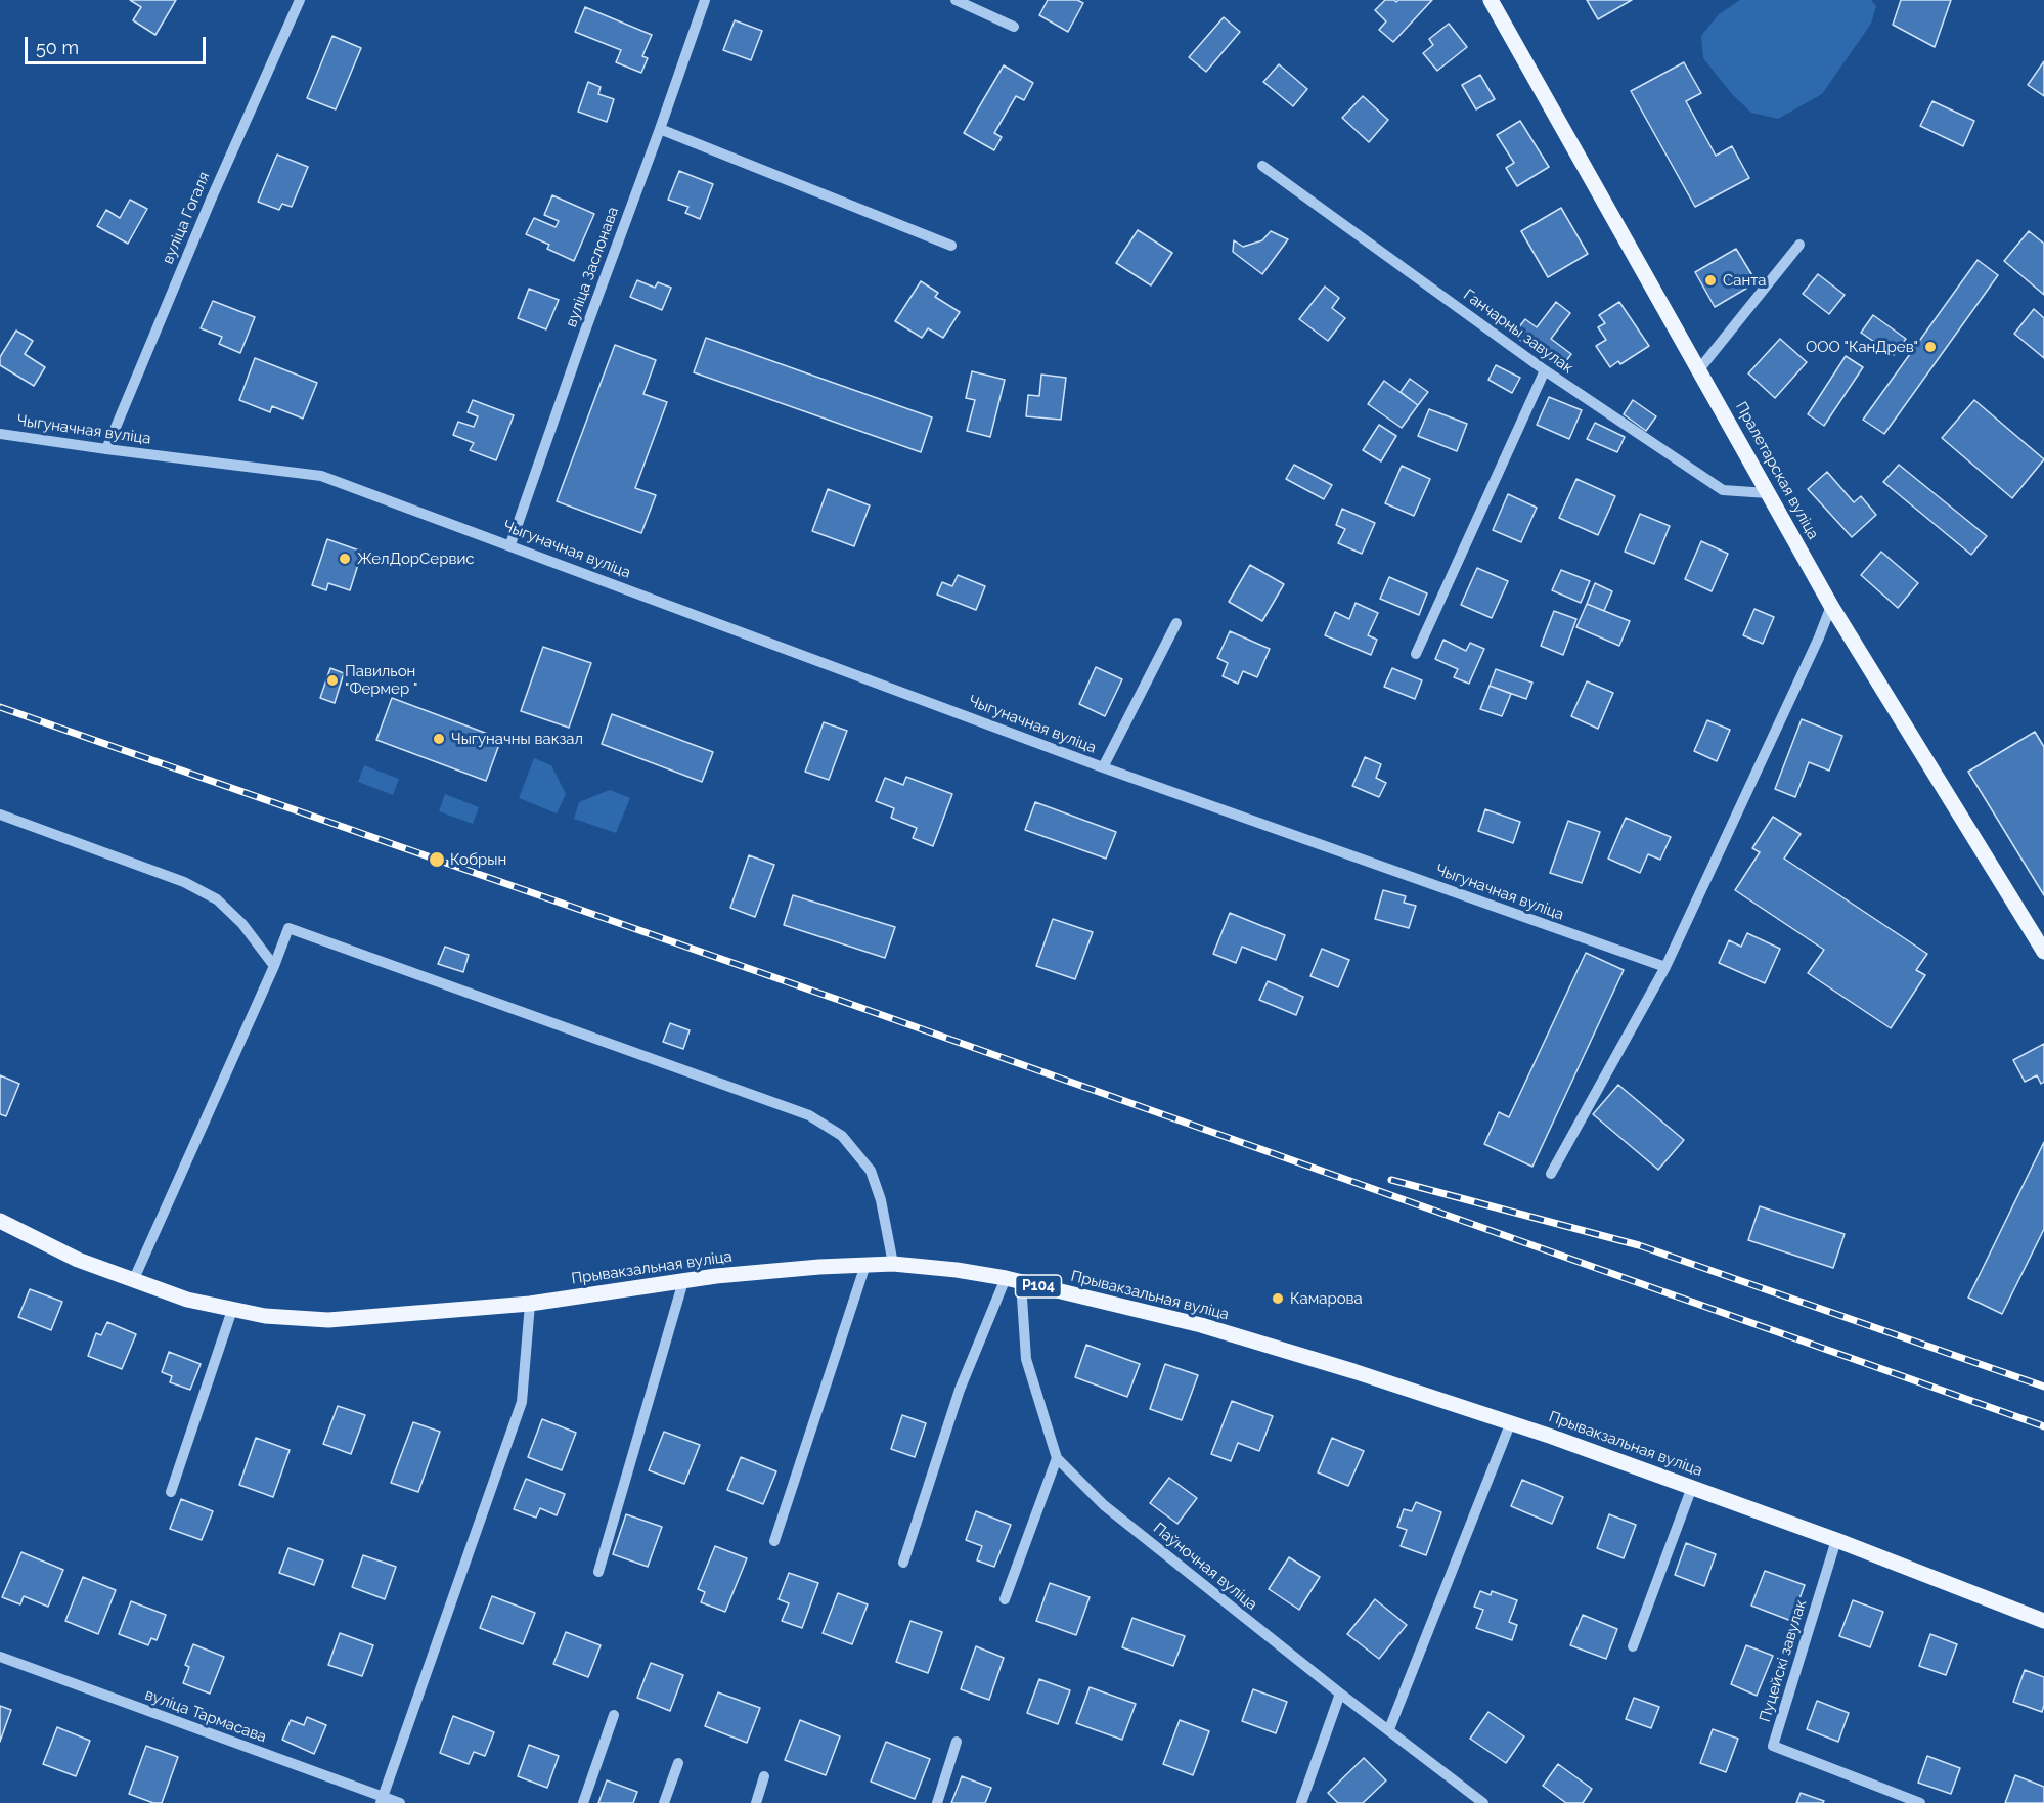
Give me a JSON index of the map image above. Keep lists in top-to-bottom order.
{
  "streets": {
    "main road": ["Пралетарская вуліца", "Прывакзальная вуліца", "Р104"],
    "street": [
      "вуліца Гогаля",
      "вуліца Заслонава",
      "Ганчарны завулак",
      "Чыгуначная вуліца",
      "Паўночная вуліца",
      "Пуцейскі завулак",
      "вуліца Тармасава"
    ]
  },
  "crossings": [
    ["вуліца Гогаля", "Чыгуначная вуліца"],
    ["вуліца Заслонава", "Чыгуначная вуліца"],
    ["Ганчарны завулак", "Пралетарская вуліца"],
    ["Прывакзальная вуліца", "Паўночная вуліца"],
    ["Прывакзальная вуліца", "Пуцейскі завулак"]
  ],
  "places": [
    "Санта",
    "ООО \"КанДрев\"",
    "ЖелДорСервис",
    "Павильон \"Фермер \"",
    "Чыгуначны вакзал",
    "Кобрын",
    "Камарова"
  ],
  "scale_bar": "50 m"
}
